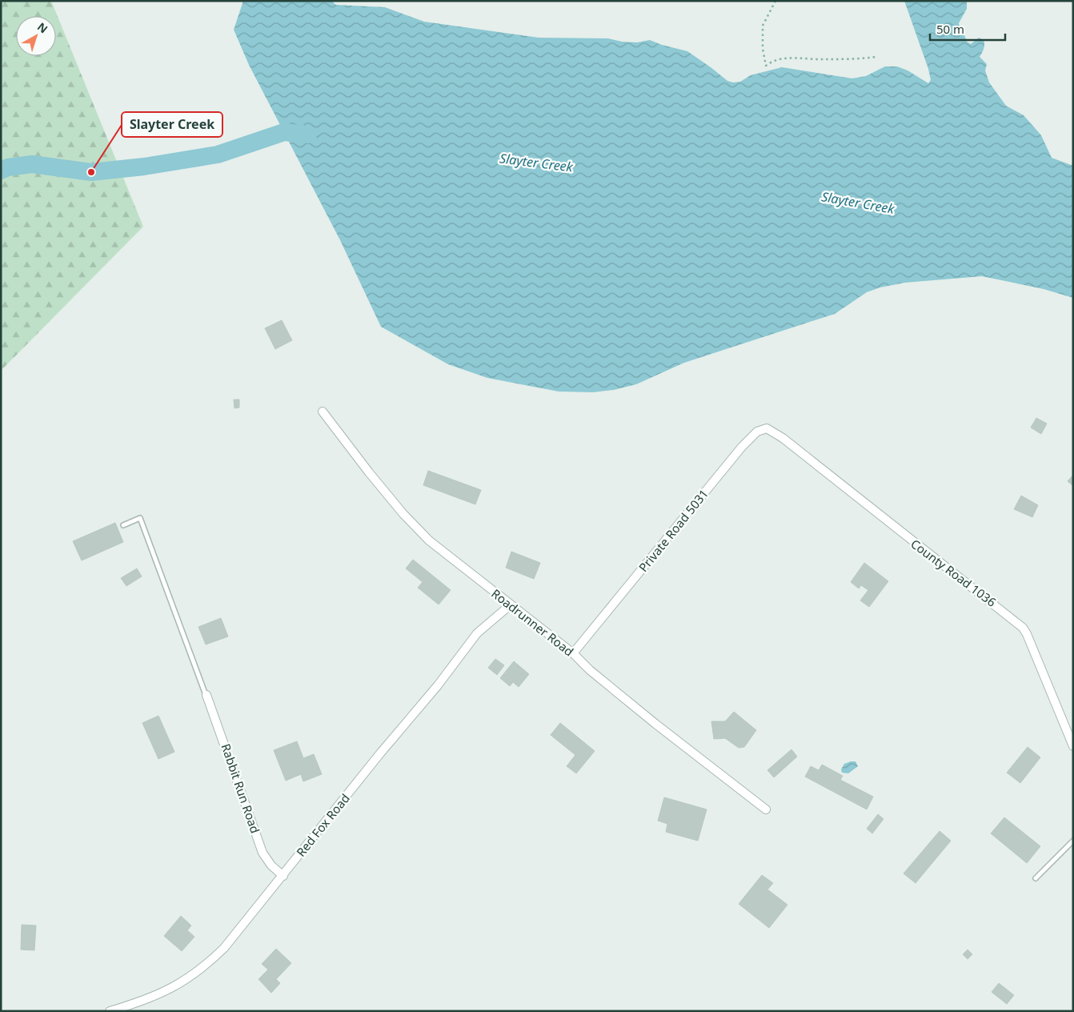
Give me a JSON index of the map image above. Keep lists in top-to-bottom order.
{
  "streets": {
    "street": [
      "Private Road 5031",
      "County Road 1036",
      "Roadrunner Road",
      "Rabbit Run Road",
      "Red Fox Road"
    ]
  },
  "crossings": [
    ["Private Road 5031", "County Road 1036"],
    ["Private Road 5031", "Roadrunner Road"],
    ["Roadrunner Road", "Red Fox Road"],
    ["Rabbit Run Road", "Red Fox Road"]
  ],
  "water": ["Slayter Creek"],
  "places": ["Slayter Creek"],
  "scale_bar": "50 m",
  "north": "top right"
}
